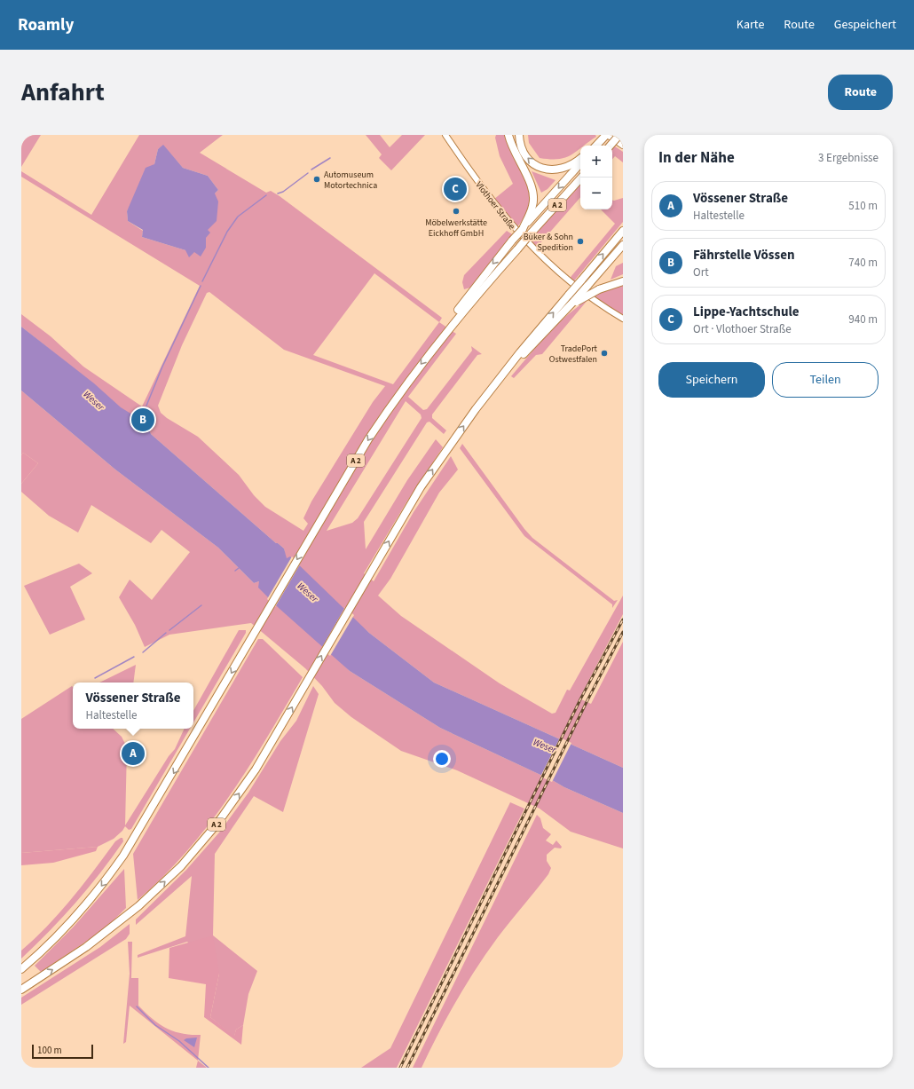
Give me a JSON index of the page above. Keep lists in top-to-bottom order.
{
  "streets": {
    "highway": ["A 2"],
    "main road": ["Vlothoer Straße"]
  },
  "water": ["Weser"],
  "places": [
    "Automuseum Motortechnica",
    "Möbelwerkstätte Eickhoff GmbH",
    "Büker & Sohn Spedition",
    "TradePort Ostwestfalen"
  ],
  "scale_bar": "100 m",
  "page": {
    "header": "Roamly",
    "nav": ["Karte", "Route", "Gespeichert"],
    "title": "Anfahrt",
    "buttons": [
      "Route",
      ["Speichern", "Teilen"]
    ],
    "heading": ["In der Nähe", "3 Ergebnisse"],
    "map_buttons": ["+", "−"],
    "pins": ["C", "B", "A"],
    "list": [
      {
        "mark": "A",
        "name": "Vössener Straße",
        "note": "Haltestelle",
        "value": "510 m"
      },
      {
        "mark": "B",
        "name": "Fährstelle Vössen",
        "note": "Ort",
        "value": "740 m"
      },
      {
        "mark": "C",
        "name": "Lippe-Yachtschule",
        "note": "Ort · Vlothoer Straße",
        "value": "940 m"
      }
    ],
    "popup": ["Vössener Straße", "Haltestelle"],
    "scale": "100 m"
  }
}
